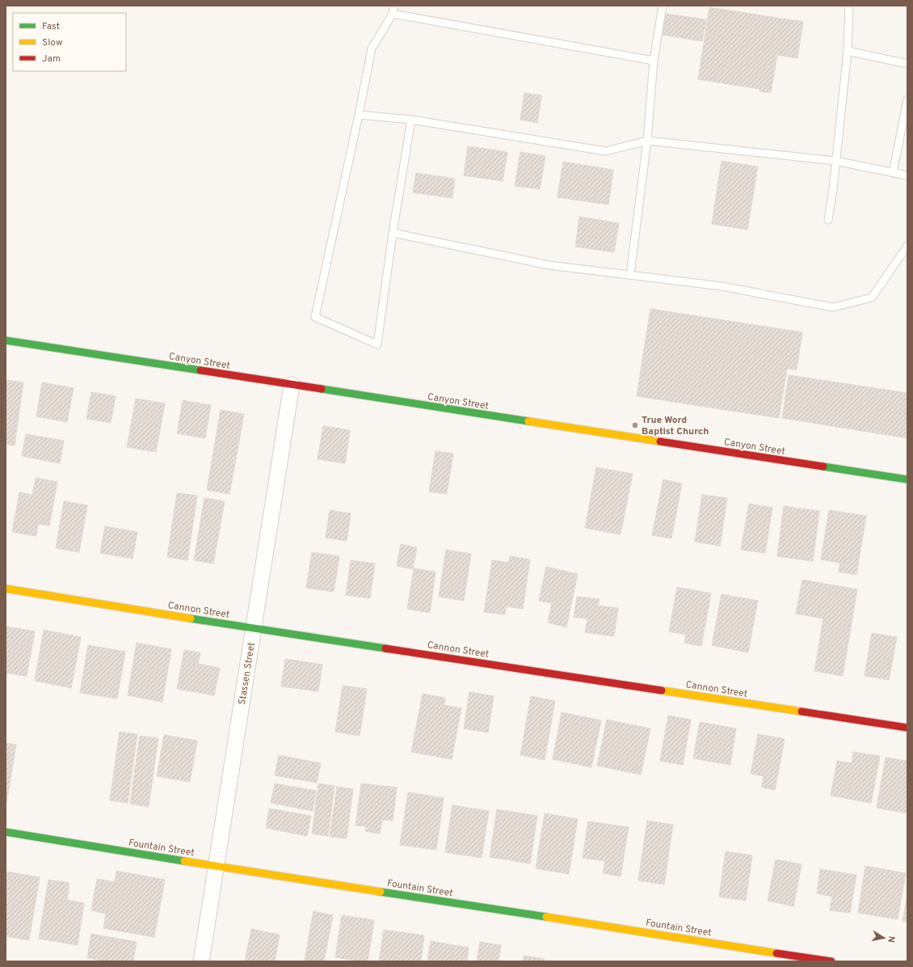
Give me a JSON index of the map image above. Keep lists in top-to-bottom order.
{
  "streets": {
    "street": [
      "Canyon Street",
      "Cannon Street",
      "Stassen Street",
      "Fountain Street"
    ]
  },
  "crossings": [
    ["Canyon Street", "Stassen Street"],
    ["Cannon Street", "Stassen Street"],
    ["Stassen Street", "Fountain Street"]
  ],
  "places": ["True Word Baptist Church"],
  "legend": ["Fast", "Slow", "Jam"],
  "north": "right"
}
